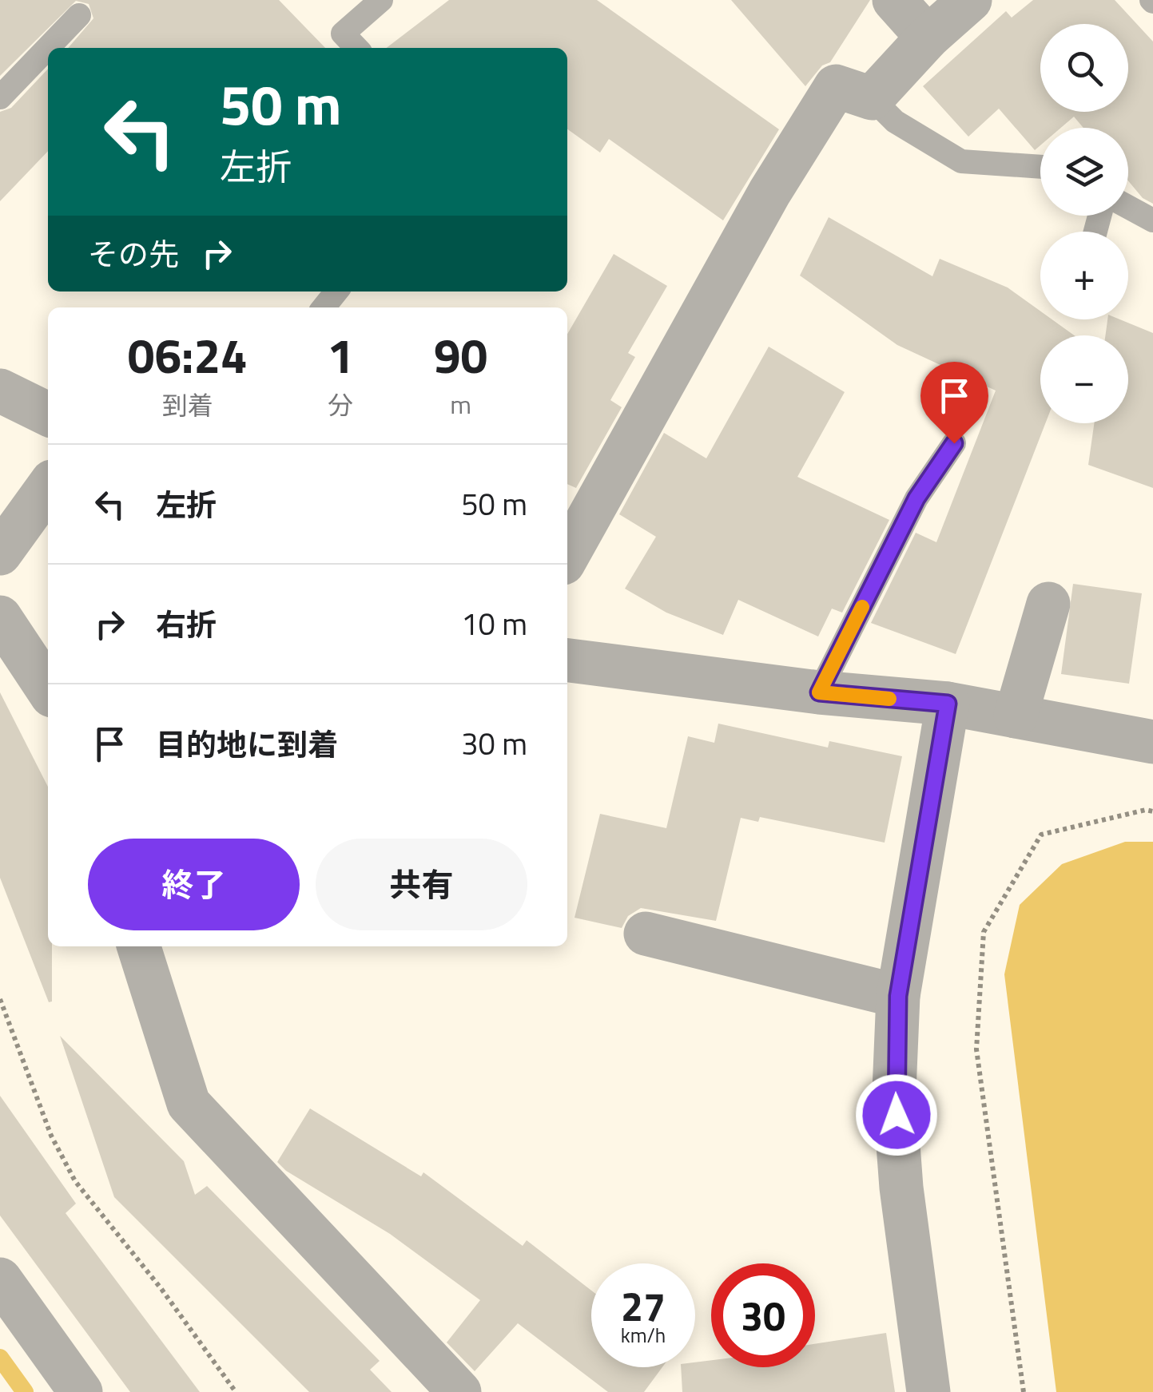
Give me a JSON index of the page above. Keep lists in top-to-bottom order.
{
  "page": {
    "map_buttons": ["+", "−"],
    "turn": ["50 m", "左折"],
    "then": "その先",
    "eta": [
      "06:24",
      "到着",
      "1",
      "分",
      "90",
      "m"
    ],
    "list": [
      {
        "name": "左折",
        "value": "50 m"
      },
      {
        "name": "右折",
        "value": "10 m"
      },
      {
        "name": "目的地に到着",
        "value": "30 m"
      }
    ],
    "buttons": ["終了", "共有"],
    "speed": "27 km/h",
    "limit": "30"
  }
}
